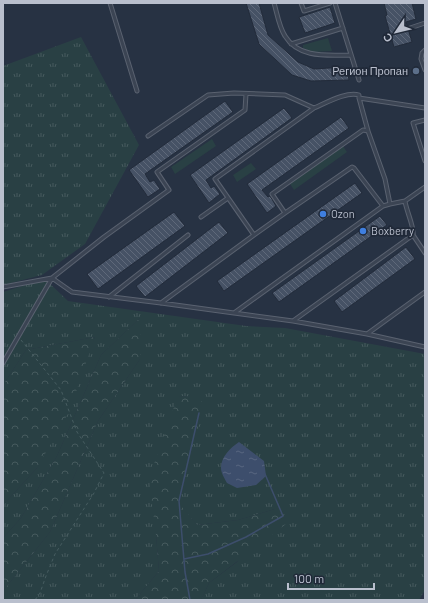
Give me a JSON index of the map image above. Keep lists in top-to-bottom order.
{
  "places": ["Регион Пропан", "Ozon", "Boxberry"],
  "scale_bar": "100 m",
  "north": "bottom left"
}
